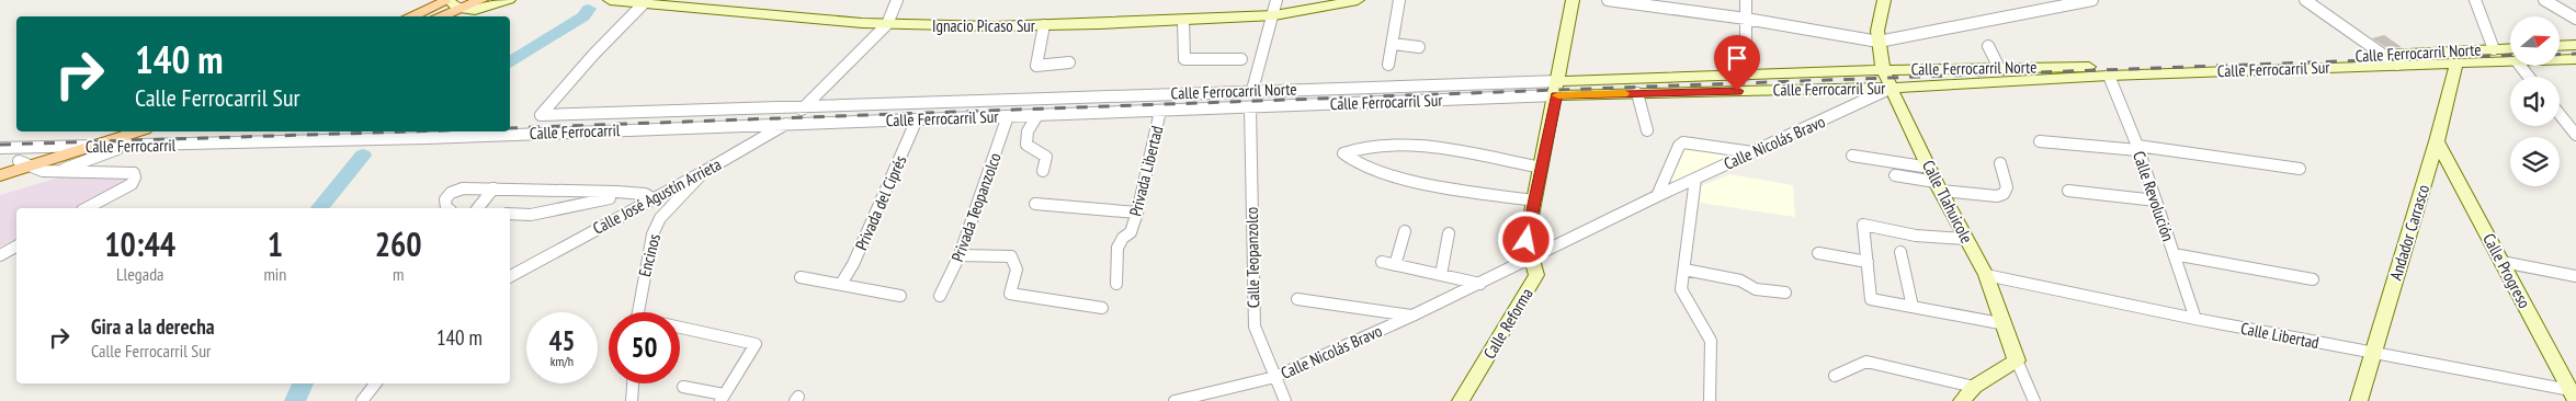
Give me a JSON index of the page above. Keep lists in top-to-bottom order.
{
  "streets": {
    "main road": [
      "Ignacio Picaso Sur",
      "Calle Ferrocarril Norte",
      "Calle Ferrocarril Sur",
      "Calle Tlahuicole",
      "Andador Carrasco",
      "Calle Progreso",
      "Calle Reforma"
    ],
    "street": [
      "Calle Ferrocarril",
      "Calle Nicolás Bravo",
      "Privada Libertad",
      "Calle José Agustín Arrieta",
      "Calle Revolución",
      "Privada del Ciprés",
      "Privada Teopanzolco",
      "Encinos",
      "Calle Teopanzolco",
      "Calle Libertad"
    ]
  },
  "crossings": [
    ["Ignacio Picaso Sur", "Calle Ferrocarril"],
    ["Ignacio Picaso Sur", "Calle José Agustín Arrieta"],
    ["Calle Ferrocarril Norte", "Calle Ferrocarril Sur"],
    ["Calle Ferrocarril Norte", "Calle Ferrocarril"],
    ["Calle Ferrocarril Norte", "Calle José Agustín Arrieta"],
    ["Calle Ferrocarril Norte", "Calle Tlahuicole"],
    ["Calle Ferrocarril Norte", "Calle Reforma"],
    ["Calle Ferrocarril Sur", "Calle Ferrocarril"],
    ["Calle Ferrocarril Sur", "Calle Nicolás Bravo"],
    ["Calle Ferrocarril Sur", "Privada Libertad"],
    ["Calle Ferrocarril Sur", "Calle José Agustín Arrieta"],
    ["Calle Ferrocarril Sur", "Calle Revolución"],
    ["Calle Ferrocarril Sur", "Calle Tlahuicole"],
    ["Calle Ferrocarril Sur", "Privada del Ciprés"],
    ["Calle Ferrocarril Sur", "Privada Teopanzolco"],
    ["Calle Ferrocarril Sur", "Andador Carrasco"],
    ["Calle Ferrocarril Sur", "Calle Teopanzolco"],
    ["Calle Ferrocarril Sur", "Calle Reforma"],
    ["Calle Ferrocarril", "Calle José Agustín Arrieta"],
    ["Calle Nicolás Bravo", "Calle Tlahuicole"],
    ["Calle Nicolás Bravo", "Calle Teopanzolco"],
    ["Calle Nicolás Bravo", "Calle Reforma"],
    ["Calle José Agustín Arrieta", "Encinos"],
    ["Calle Revolución", "Calle Libertad"],
    ["Calle Tlahuicole", "Calle Libertad"],
    ["Andador Carrasco", "Calle Progreso"],
    ["Andador Carrasco", "Calle Libertad"],
    ["Calle Progreso", "Calle Libertad"]
  ],
  "north": "right",
  "page": {
    "turn": ["140 m", "Calle Ferrocarril Sur"],
    "eta": [
      "10:44",
      "Llegada",
      "1",
      "min",
      "260",
      "m"
    ],
    "list": [
      {
        "name": "Gira a la derecha",
        "note": "Calle Ferrocarril Sur",
        "value": "140 m"
      }
    ],
    "speed": "45 km/h",
    "limit": "50"
  }
}
